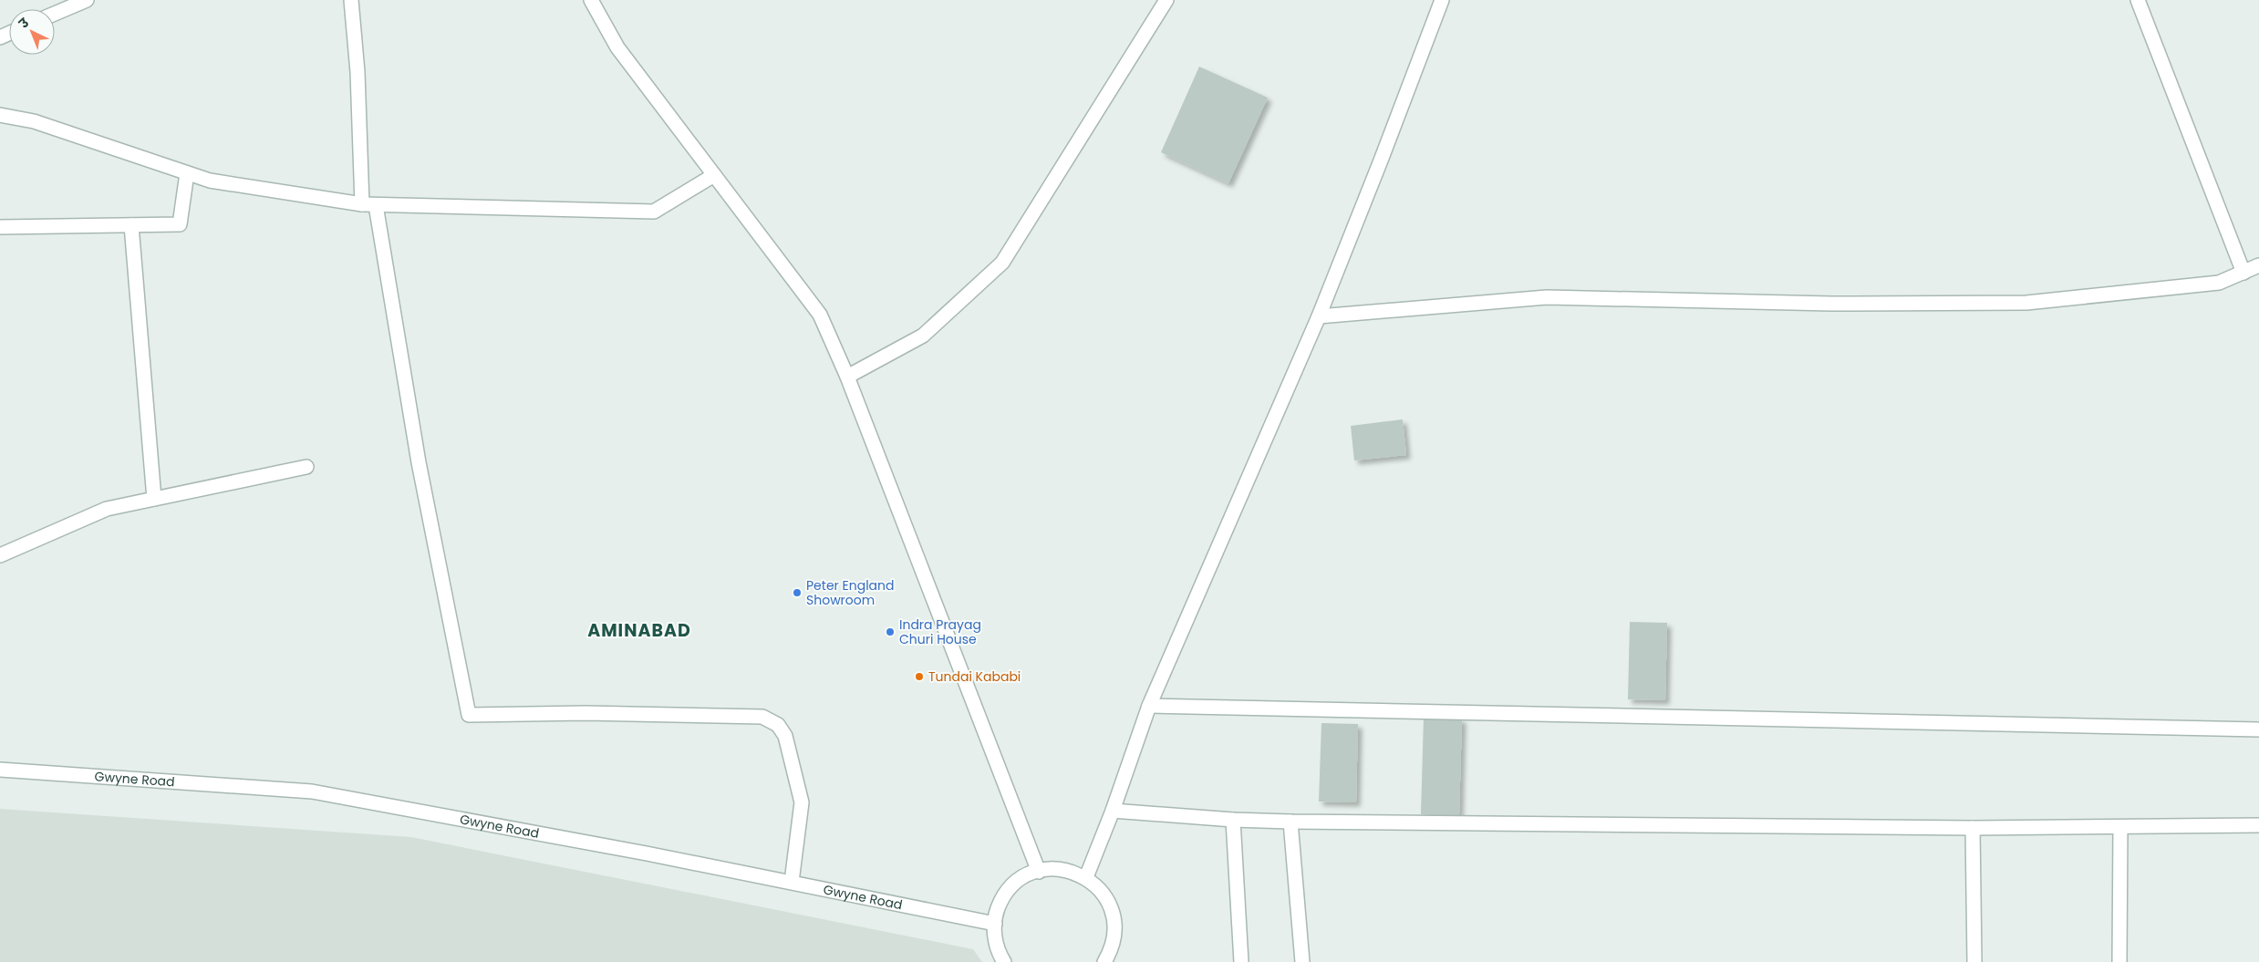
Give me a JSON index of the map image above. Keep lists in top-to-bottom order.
{
  "streets": {
    "street": ["Gwyne Road"]
  },
  "districts": ["AMINABAD"],
  "places": ["Peter England Showroom", "Indra Prayag Churi House", "Tundai Kababi"],
  "north": "top left"
}
